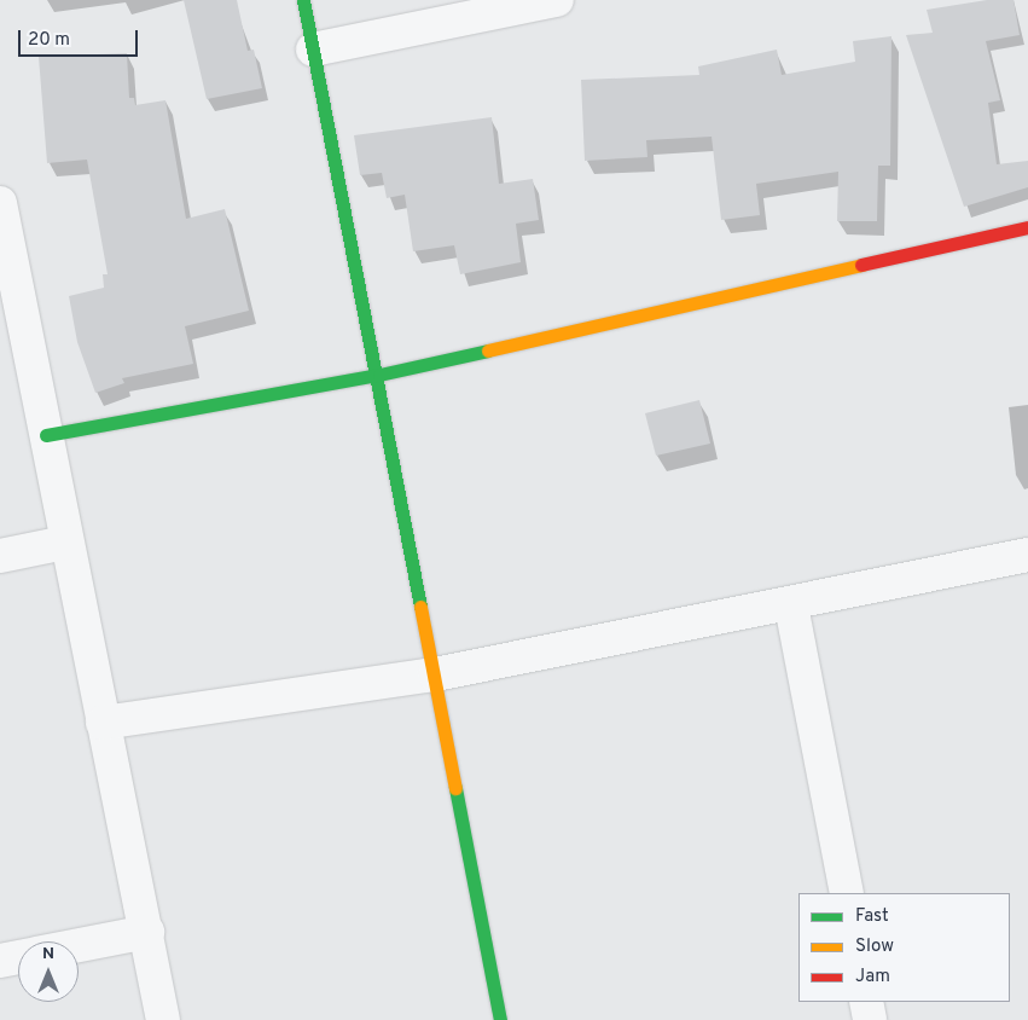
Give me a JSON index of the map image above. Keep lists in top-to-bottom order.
{
  "legend": ["Fast", "Slow", "Jam"],
  "scale_bar": "20 m",
  "north": "top"
}
